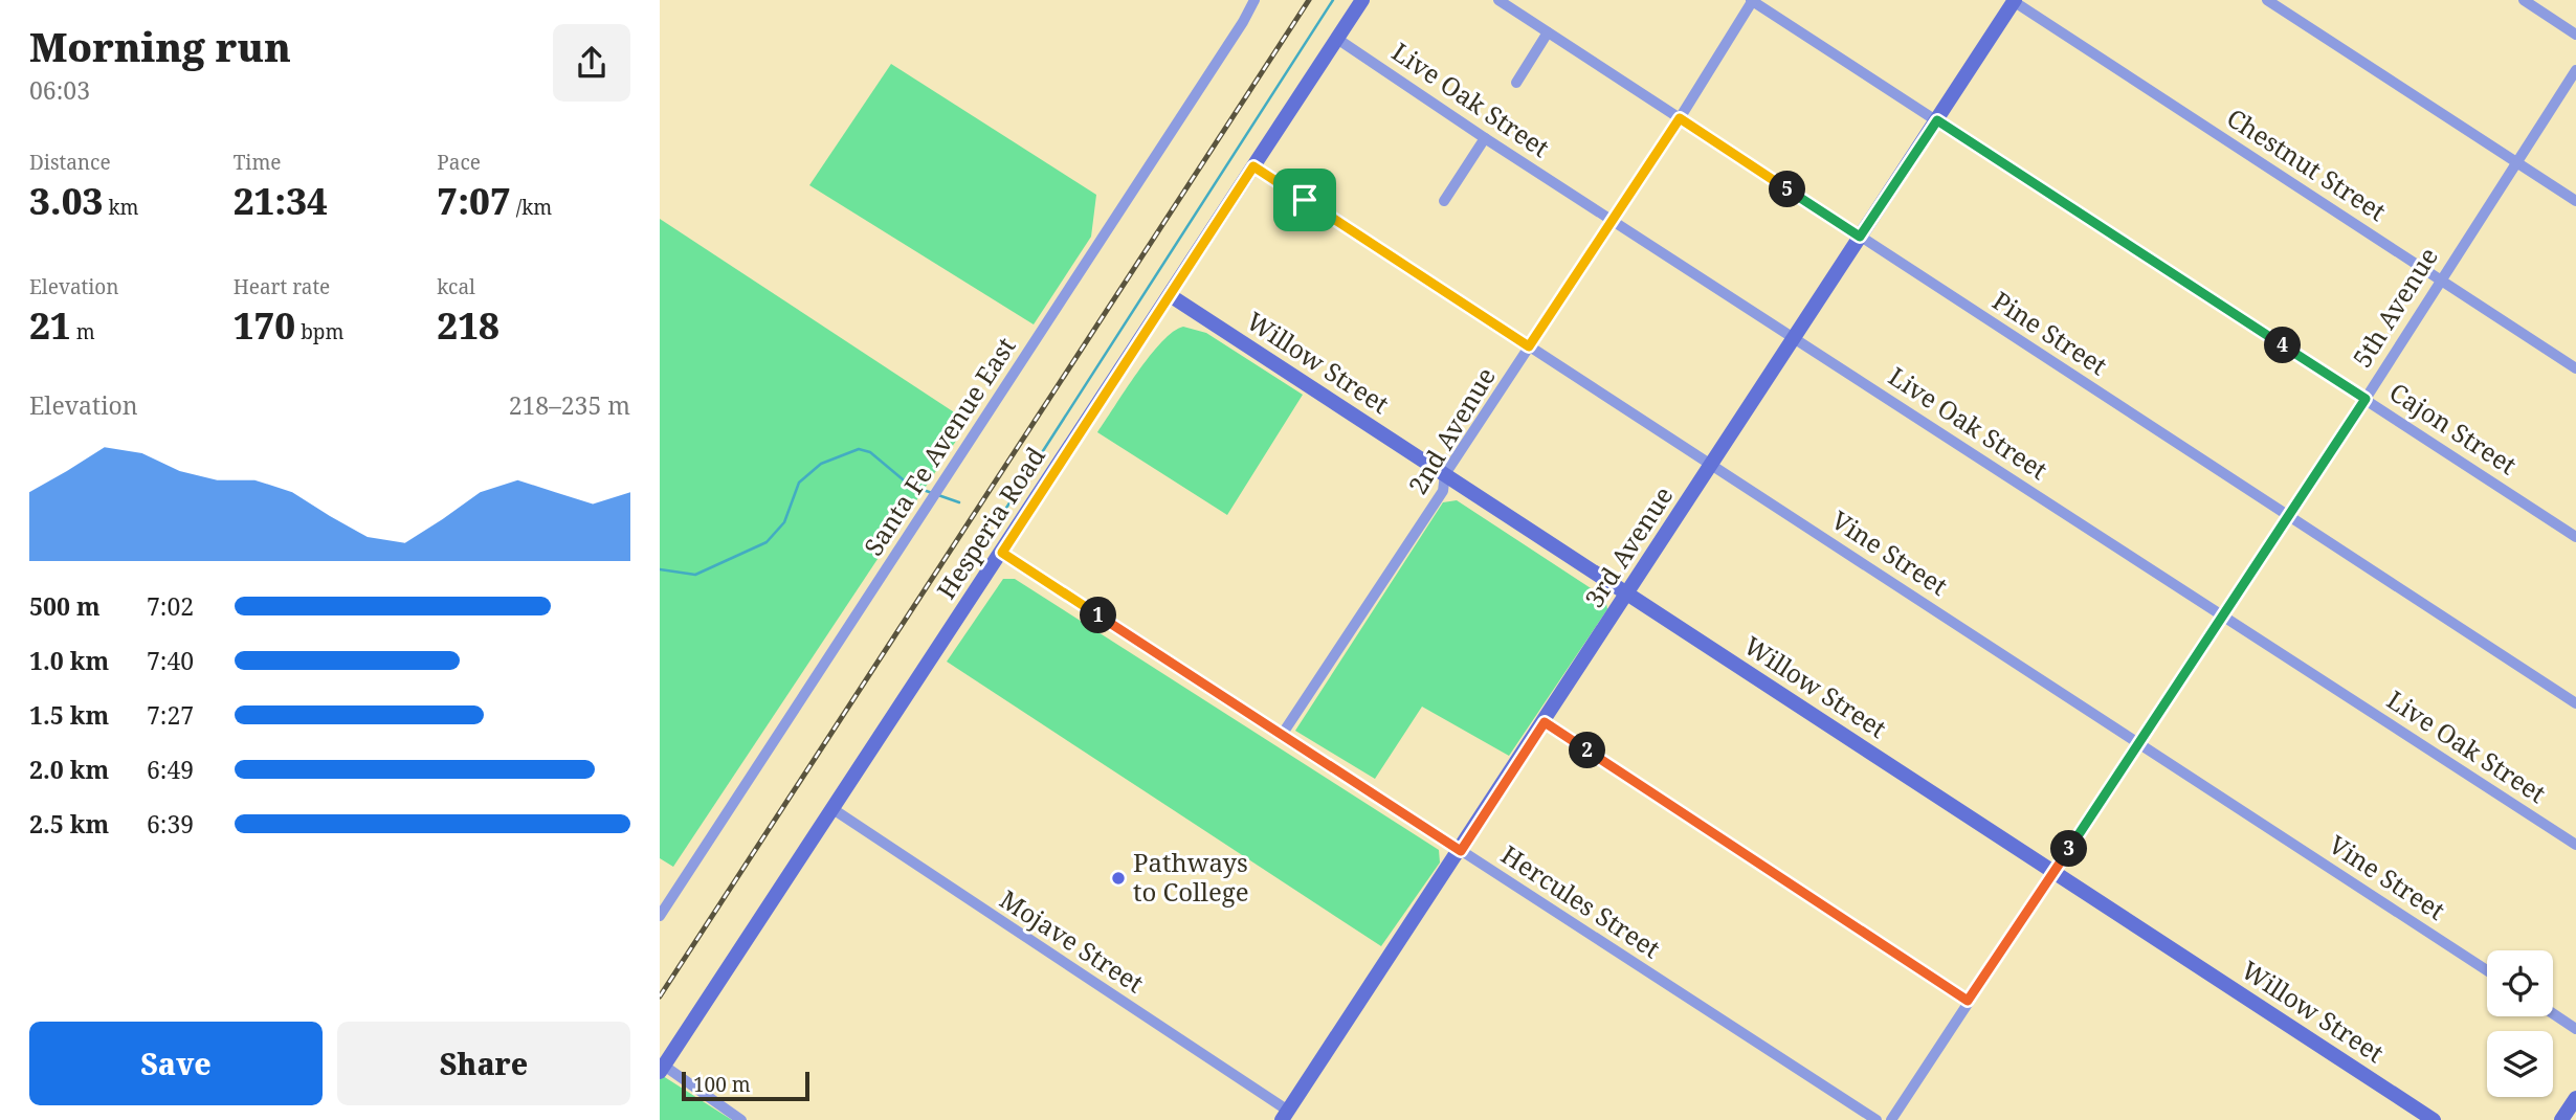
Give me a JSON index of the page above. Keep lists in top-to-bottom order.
{
  "streets": {
    "street": [
      "Live Oak Street",
      "Chestnut Street",
      "5th Avenue",
      "Pine Street",
      "Willow Street",
      "Cajon Street",
      "2nd Avenue",
      "Santa Fe Avenue East",
      "Hesperia Road",
      "3rd Avenue",
      "Vine Street",
      "Hercules Street",
      "Mojave Street"
    ]
  },
  "crossings": [
    ["Live Oak Street", "5th Avenue"],
    ["Live Oak Street", "2nd Avenue"],
    ["Live Oak Street", "Hesperia Road"],
    ["Live Oak Street", "3rd Avenue"],
    ["Chestnut Street", "5th Avenue"],
    ["Chestnut Street", "3rd Avenue"],
    ["5th Avenue", "Pine Street"],
    ["5th Avenue", "Willow Street"],
    ["5th Avenue", "Cajon Street"],
    ["5th Avenue", "Vine Street"],
    ["Pine Street", "2nd Avenue"],
    ["Pine Street", "3rd Avenue"],
    ["Willow Street", "2nd Avenue"],
    ["Willow Street", "Hesperia Road"],
    ["Willow Street", "3rd Avenue"],
    ["Cajon Street", "2nd Avenue"],
    ["Cajon Street", "3rd Avenue"],
    ["2nd Avenue", "Vine Street"],
    ["2nd Avenue", "Hercules Street"],
    ["Hesperia Road", "Vine Street"],
    ["Hesperia Road", "Hercules Street"],
    ["Hesperia Road", "Mojave Street"],
    ["3rd Avenue", "Vine Street"],
    ["3rd Avenue", "Hercules Street"],
    ["3rd Avenue", "Mojave Street"]
  ],
  "places": ["Pathways to College"],
  "scale_bar": "100 m",
  "page": {
    "heading": ["Morning run", "06:03"],
    "stats": [
      ["Distance", "3.03 km"],
      ["Time", "21:34"],
      ["Pace", "7:07 /km"],
      ["Elevation", "21 m"],
      ["Heart rate", "170 bpm"],
      ["kcal", "218"]
    ],
    "pins": [
      "5",
      "4",
      "1",
      "2",
      "3"
    ],
    "chart": ["Elevation", "218–235 m"],
    "list": [
      {
        "name": "500 m",
        "note": "7:02"
      },
      {
        "name": "1.0 km",
        "note": "7:40"
      },
      {
        "name": "1.5 km",
        "note": "7:27"
      },
      {
        "name": "2.0 km",
        "note": "6:49"
      },
      {
        "name": "2.5 km",
        "note": "6:39"
      }
    ],
    "buttons": ["Save", "Share"],
    "scale": "100 m"
  }
}
